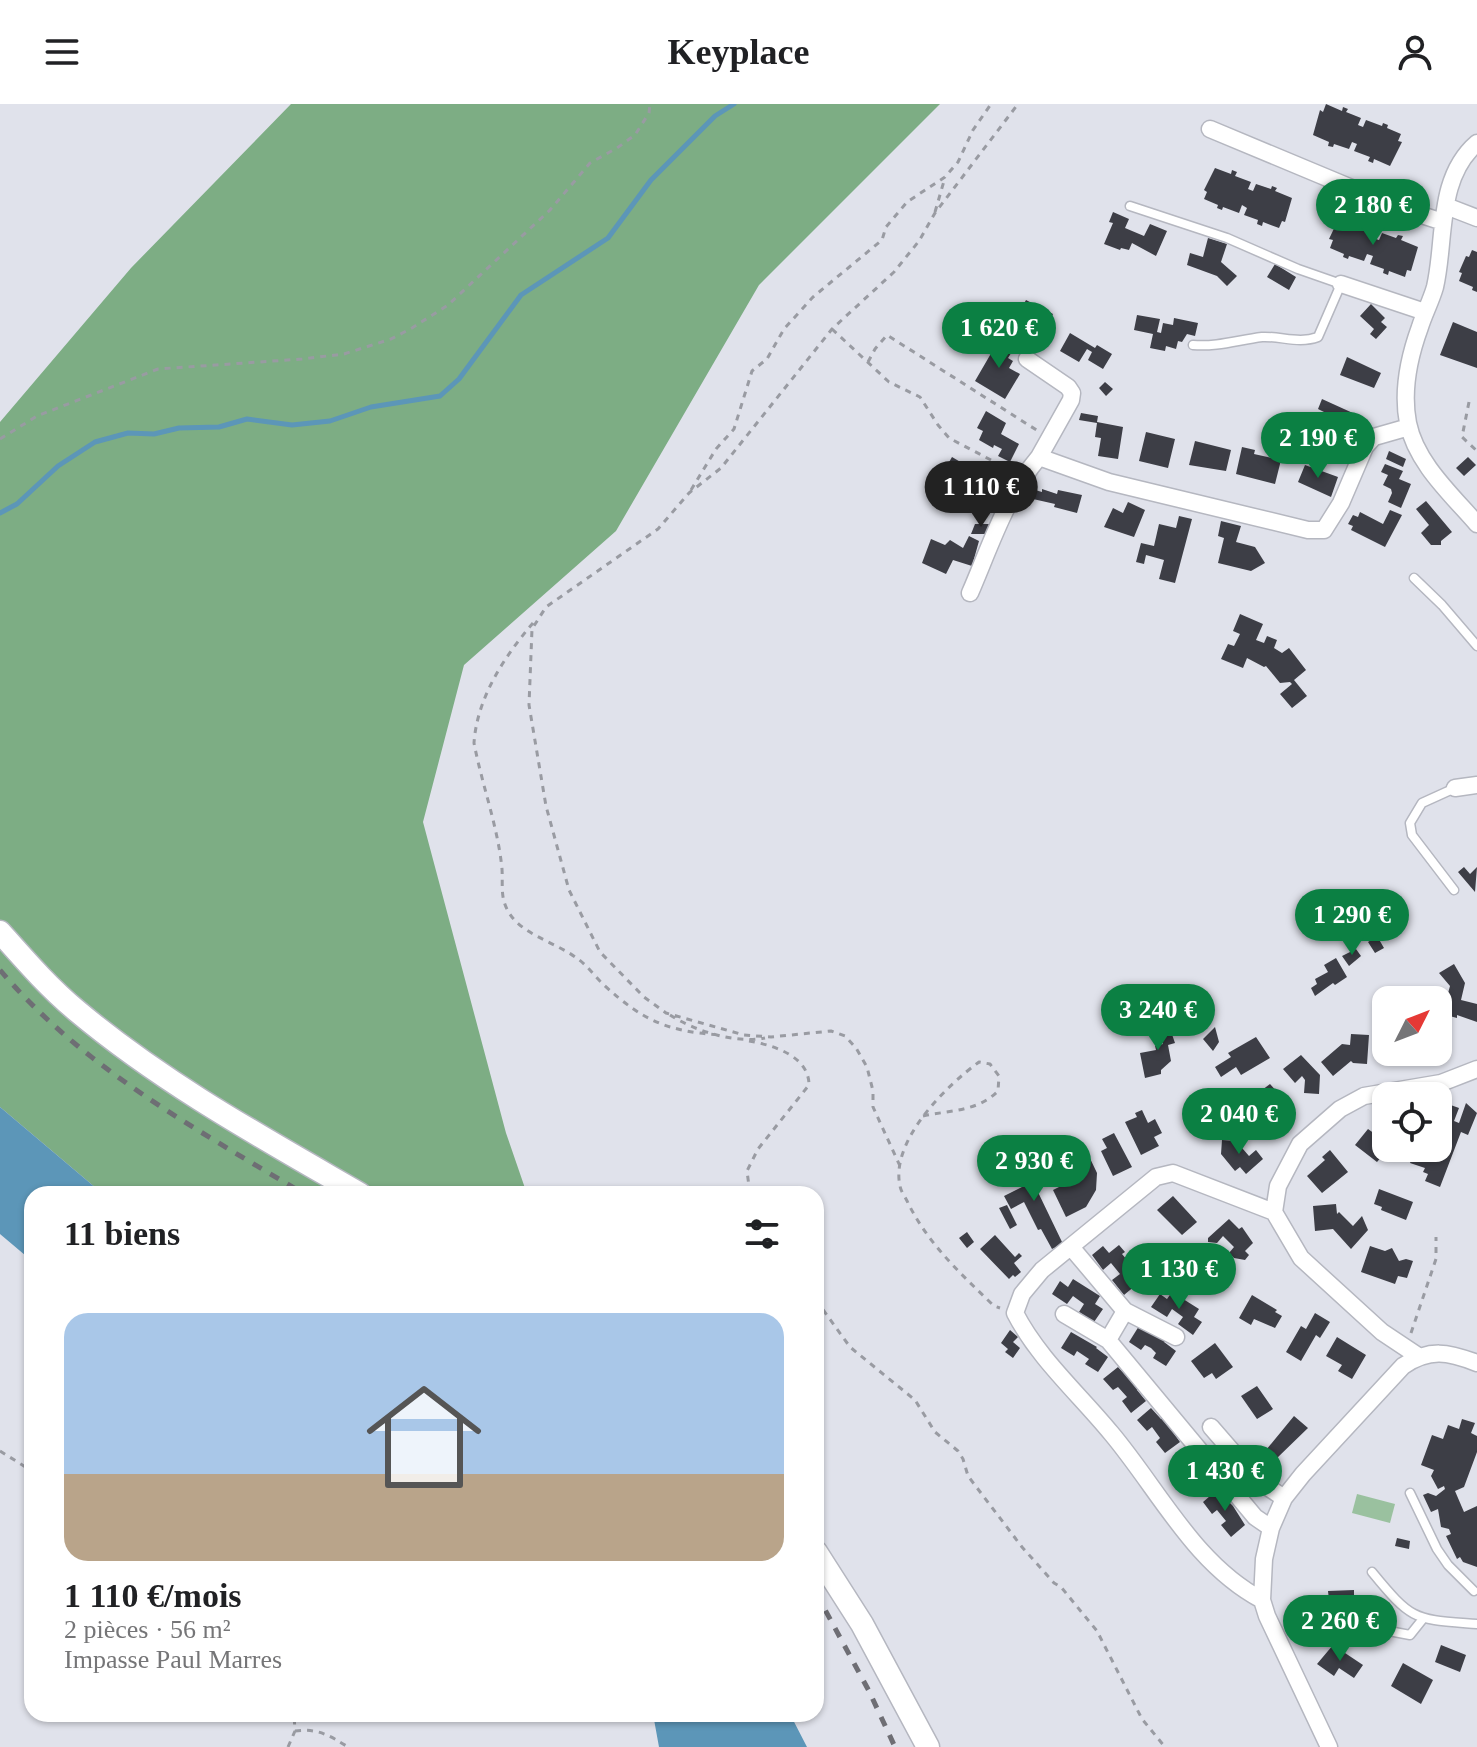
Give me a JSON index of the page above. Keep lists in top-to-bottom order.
{
  "north": "top right",
  "page": {
    "header": "Keyplace",
    "price": [
      "2 180 €",
      "1 620 €",
      "2 190 €",
      "1 110 €",
      "1 290 €",
      "3 240 €",
      "2 040 €",
      "2 930 €",
      "1 130 €",
      "1 430 €",
      "2 260 €"
    ],
    "heading": "11 biens",
    "list": [
      {
        "name": "1 110 €/mois",
        "note": "2 pièces · 56 m² · Impasse Paul Marres"
      }
    ]
  }
}
